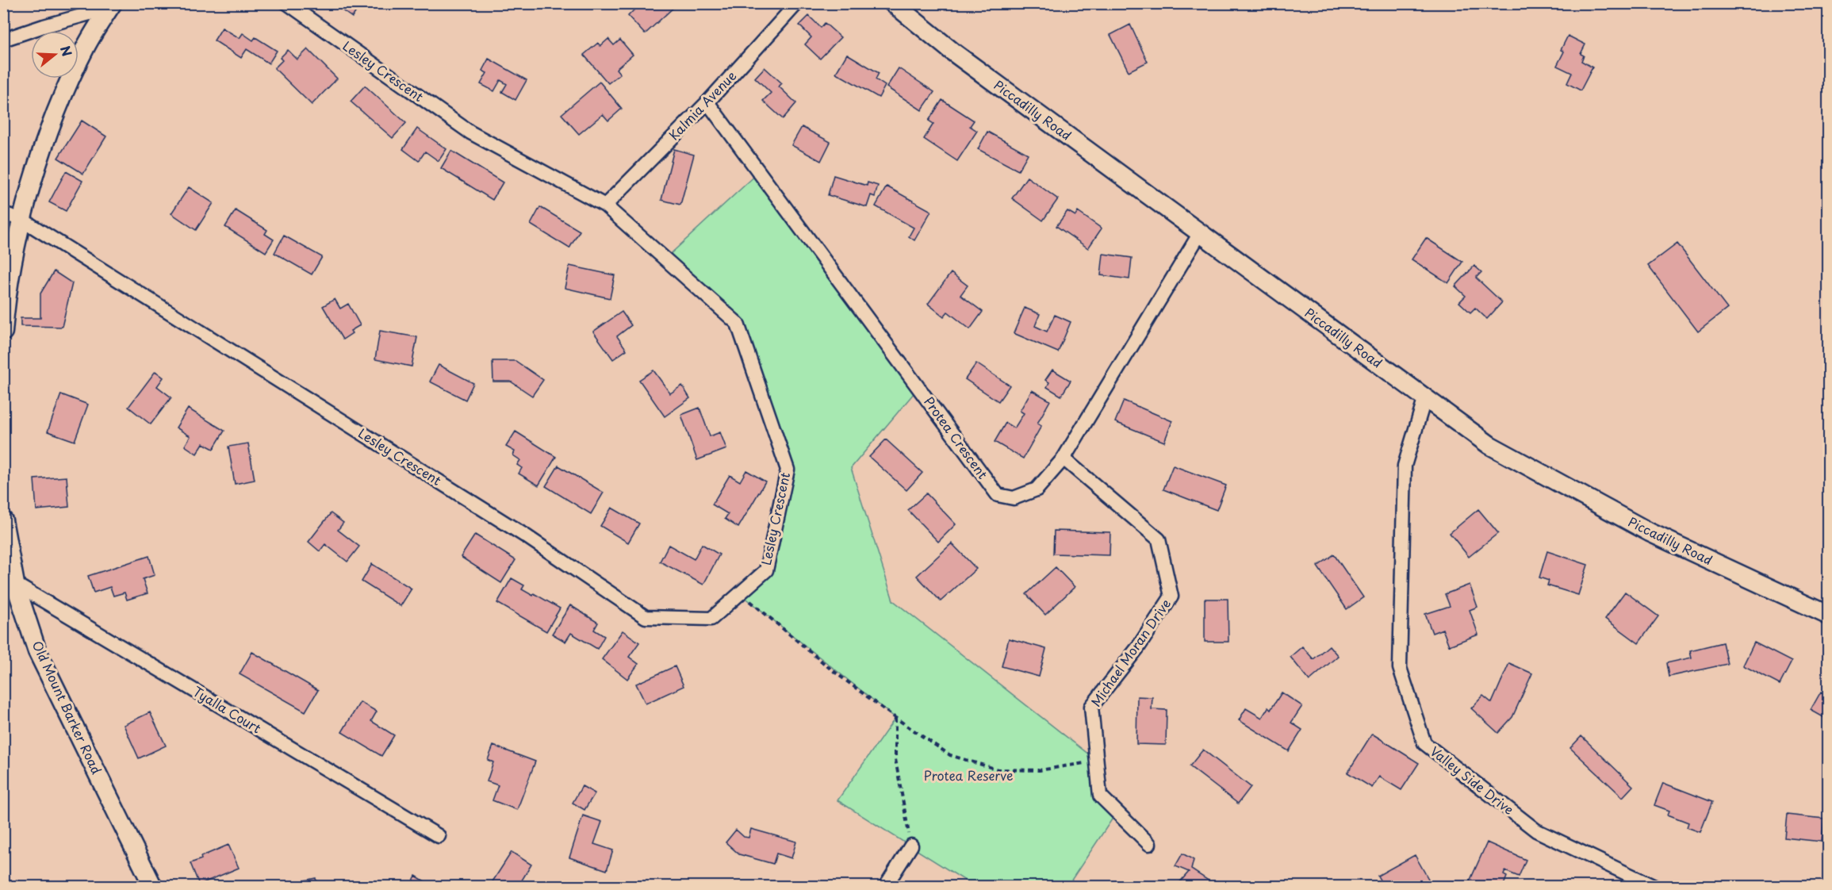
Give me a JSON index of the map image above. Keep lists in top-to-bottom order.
{
  "streets": {
    "main road": ["Piccadilly Road", "Old Mount Barker Road"],
    "street": [
      "Lesley Crescent",
      "Kalmia Avenue",
      "Protea Crescent",
      "Michael Moran Drive",
      "Tyalla Court",
      "Valley Side Drive"
    ]
  },
  "crossings": [
    ["Lesley Crescent", "Kalmia Avenue"],
    ["Kalmia Avenue", "Protea Crescent"],
    ["Piccadilly Road", "Protea Crescent"],
    ["Piccadilly Road", "Valley Side Drive"],
    ["Protea Crescent", "Michael Moran Drive"],
    ["Old Mount Barker Road", "Tyalla Court"]
  ],
  "parks": ["Protea Reserve"],
  "north": "right"
}
